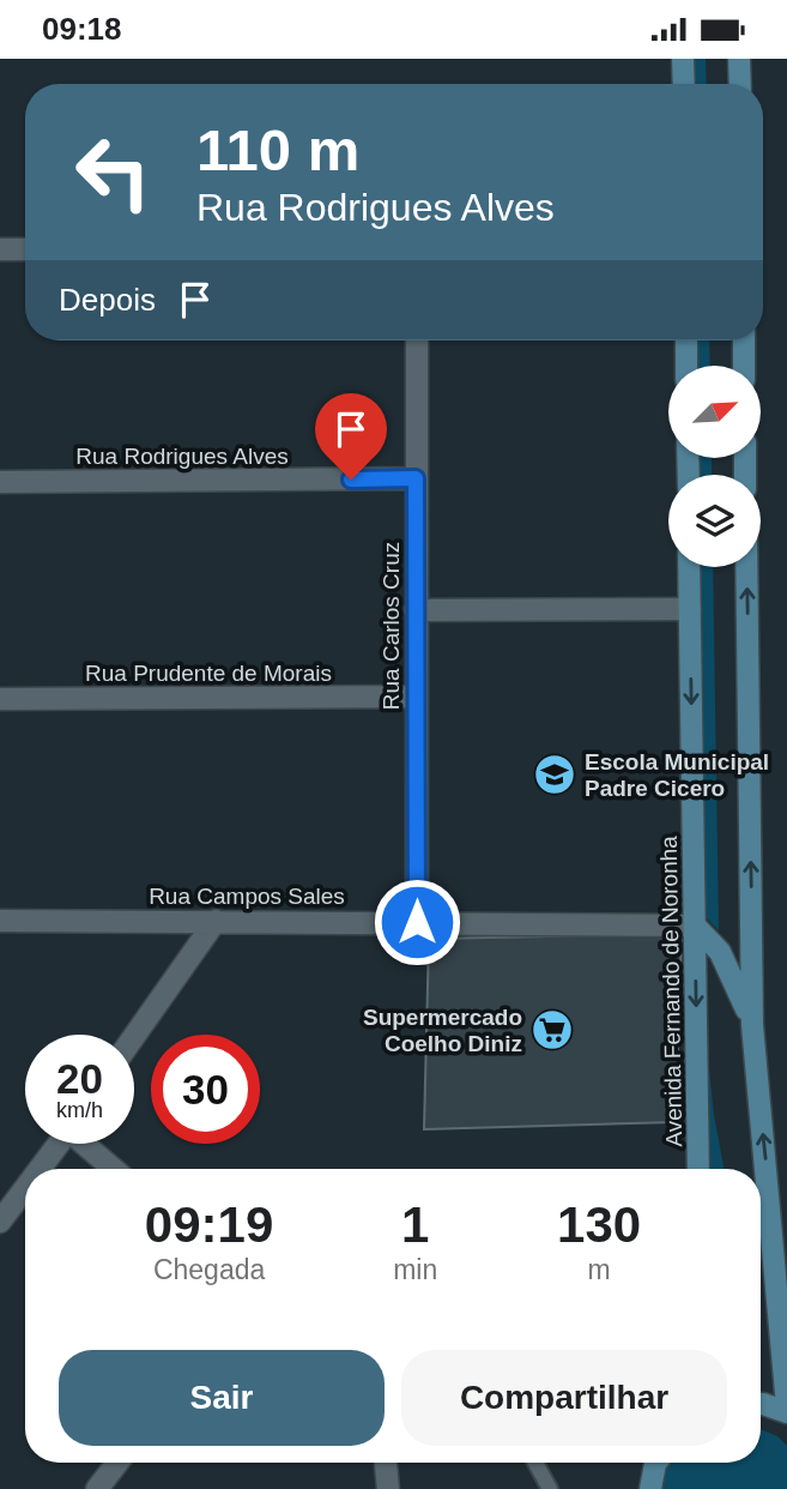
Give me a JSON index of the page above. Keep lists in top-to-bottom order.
{
  "streets": {
    "main road": ["Avenida Fernando de Noronha"],
    "street": [
      "Rua Rodrigues Alves",
      "Rua Carlos Cruz",
      "Rua Prudente de Morais",
      "Rua Campos Sales"
    ]
  },
  "crossings": [
    ["Rua Rodrigues Alves", "Rua Carlos Cruz"],
    ["Rua Carlos Cruz", "Rua Prudente de Morais"],
    ["Rua Carlos Cruz", "Rua Campos Sales"],
    ["Rua Campos Sales", "Avenida Fernando de Noronha"]
  ],
  "places": {
    "school or university": ["Escola Municipal Padre Cicero"],
    "supermarket": ["Supermercado Coelho Diniz"]
  },
  "north": "top right",
  "page": {
    "status": "09:18",
    "turn": ["110 m", "Rua Rodrigues Alves"],
    "then": "Depois",
    "speed": "20 km/h",
    "limit": "30",
    "eta": [
      "09:19",
      "Chegada",
      "1",
      "min",
      "130",
      "m"
    ],
    "buttons": ["Sair", "Compartilhar"]
  }
}
